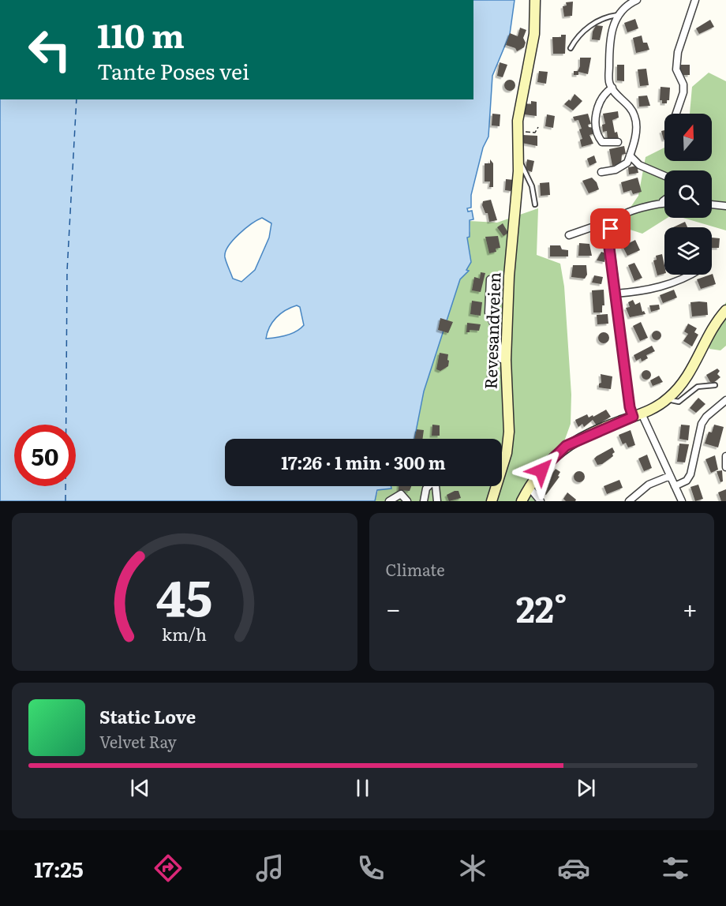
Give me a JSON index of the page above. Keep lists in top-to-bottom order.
{
  "streets": {
    "main road": ["Revesandveien"]
  },
  "north": "top",
  "page": {
    "turn": ["110 m", "Tante Poses vei"],
    "limit": "50",
    "trip": "17:26 · 1 min · 300 m",
    "tile": "Climate",
    "heat": ["−", "22°", "+"],
    "song": ["Static Love", "Velvet Ray"],
    "tabs": "17:25",
    "gauge": ["45", "km/h"]
  }
}
